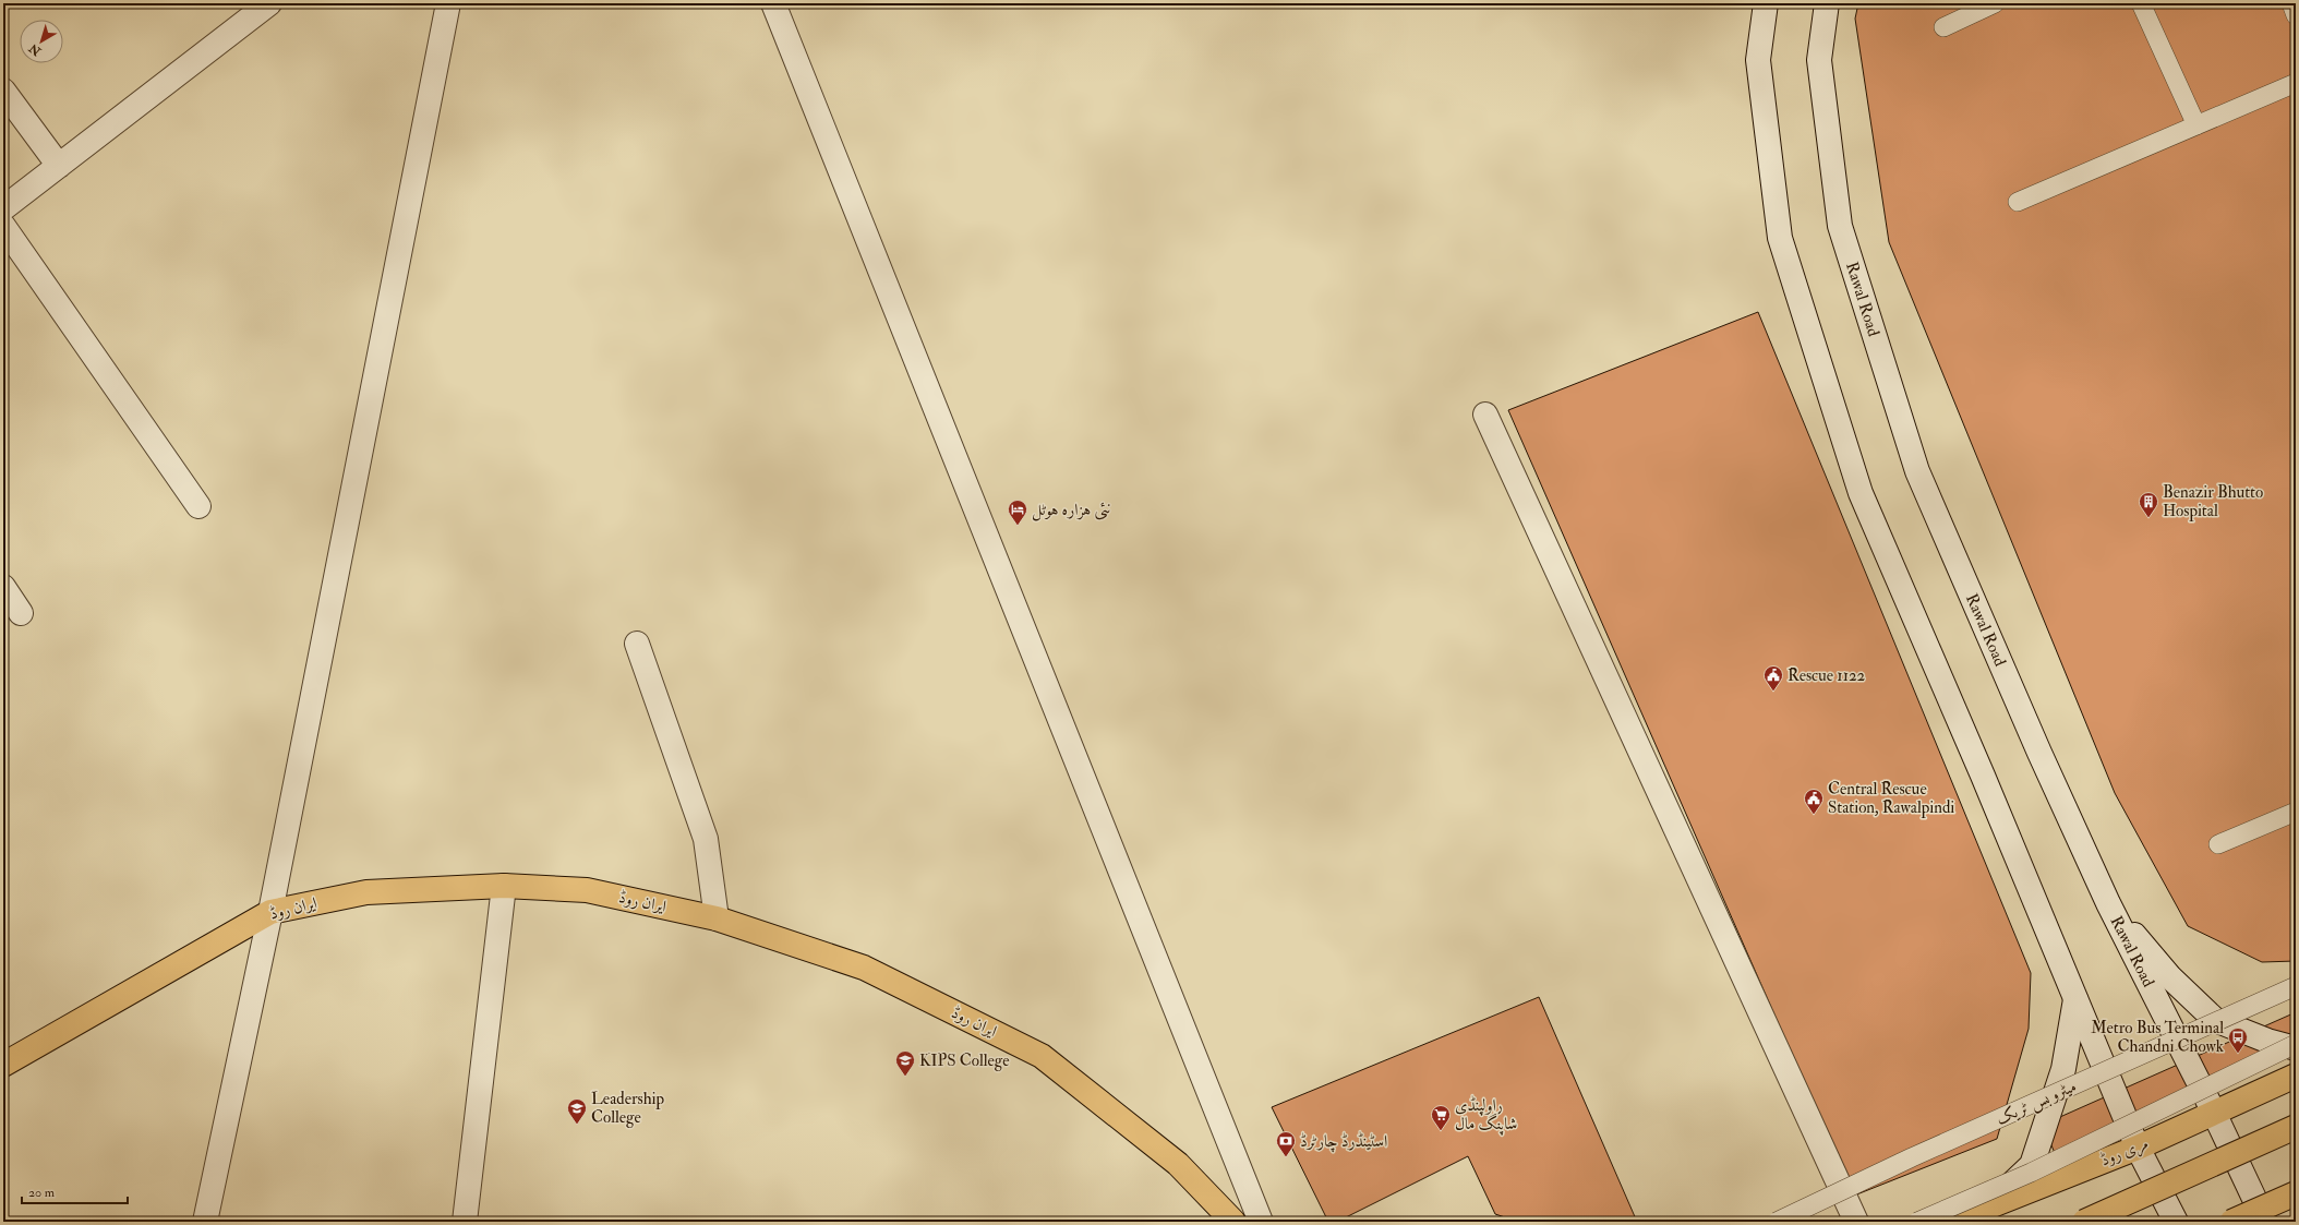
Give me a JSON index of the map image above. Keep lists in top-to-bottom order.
{
  "streets": {
    "main road": ["ایران روڈ", "مری روڈ"],
    "street": ["Rawal Road"],
    "lane": ["میٹرو بس ٹریک"]
  },
  "crossings": [
    ["Rawal Road", "مری روڈ"]
  ],
  "places": {
    "building": ["Benazir Bhutto Hospital"],
    "hotel": ["نئی ہزارہ ہوٹل"],
    "public building": ["Rescue 1122", "Central Rescue Station, Rawalpindi"],
    "bus stop": ["Metro Bus Terminal Chandni Chowk"],
    "school or university": ["KIPS College", "Leadership College"],
    "supermarket": ["راولپنڈی شاپنگ مال"],
    "bank": ["اسٹینڈرڈ چارٹرڈ"]
  },
  "scale_bar": "20 m",
  "north": "bottom left"
}
